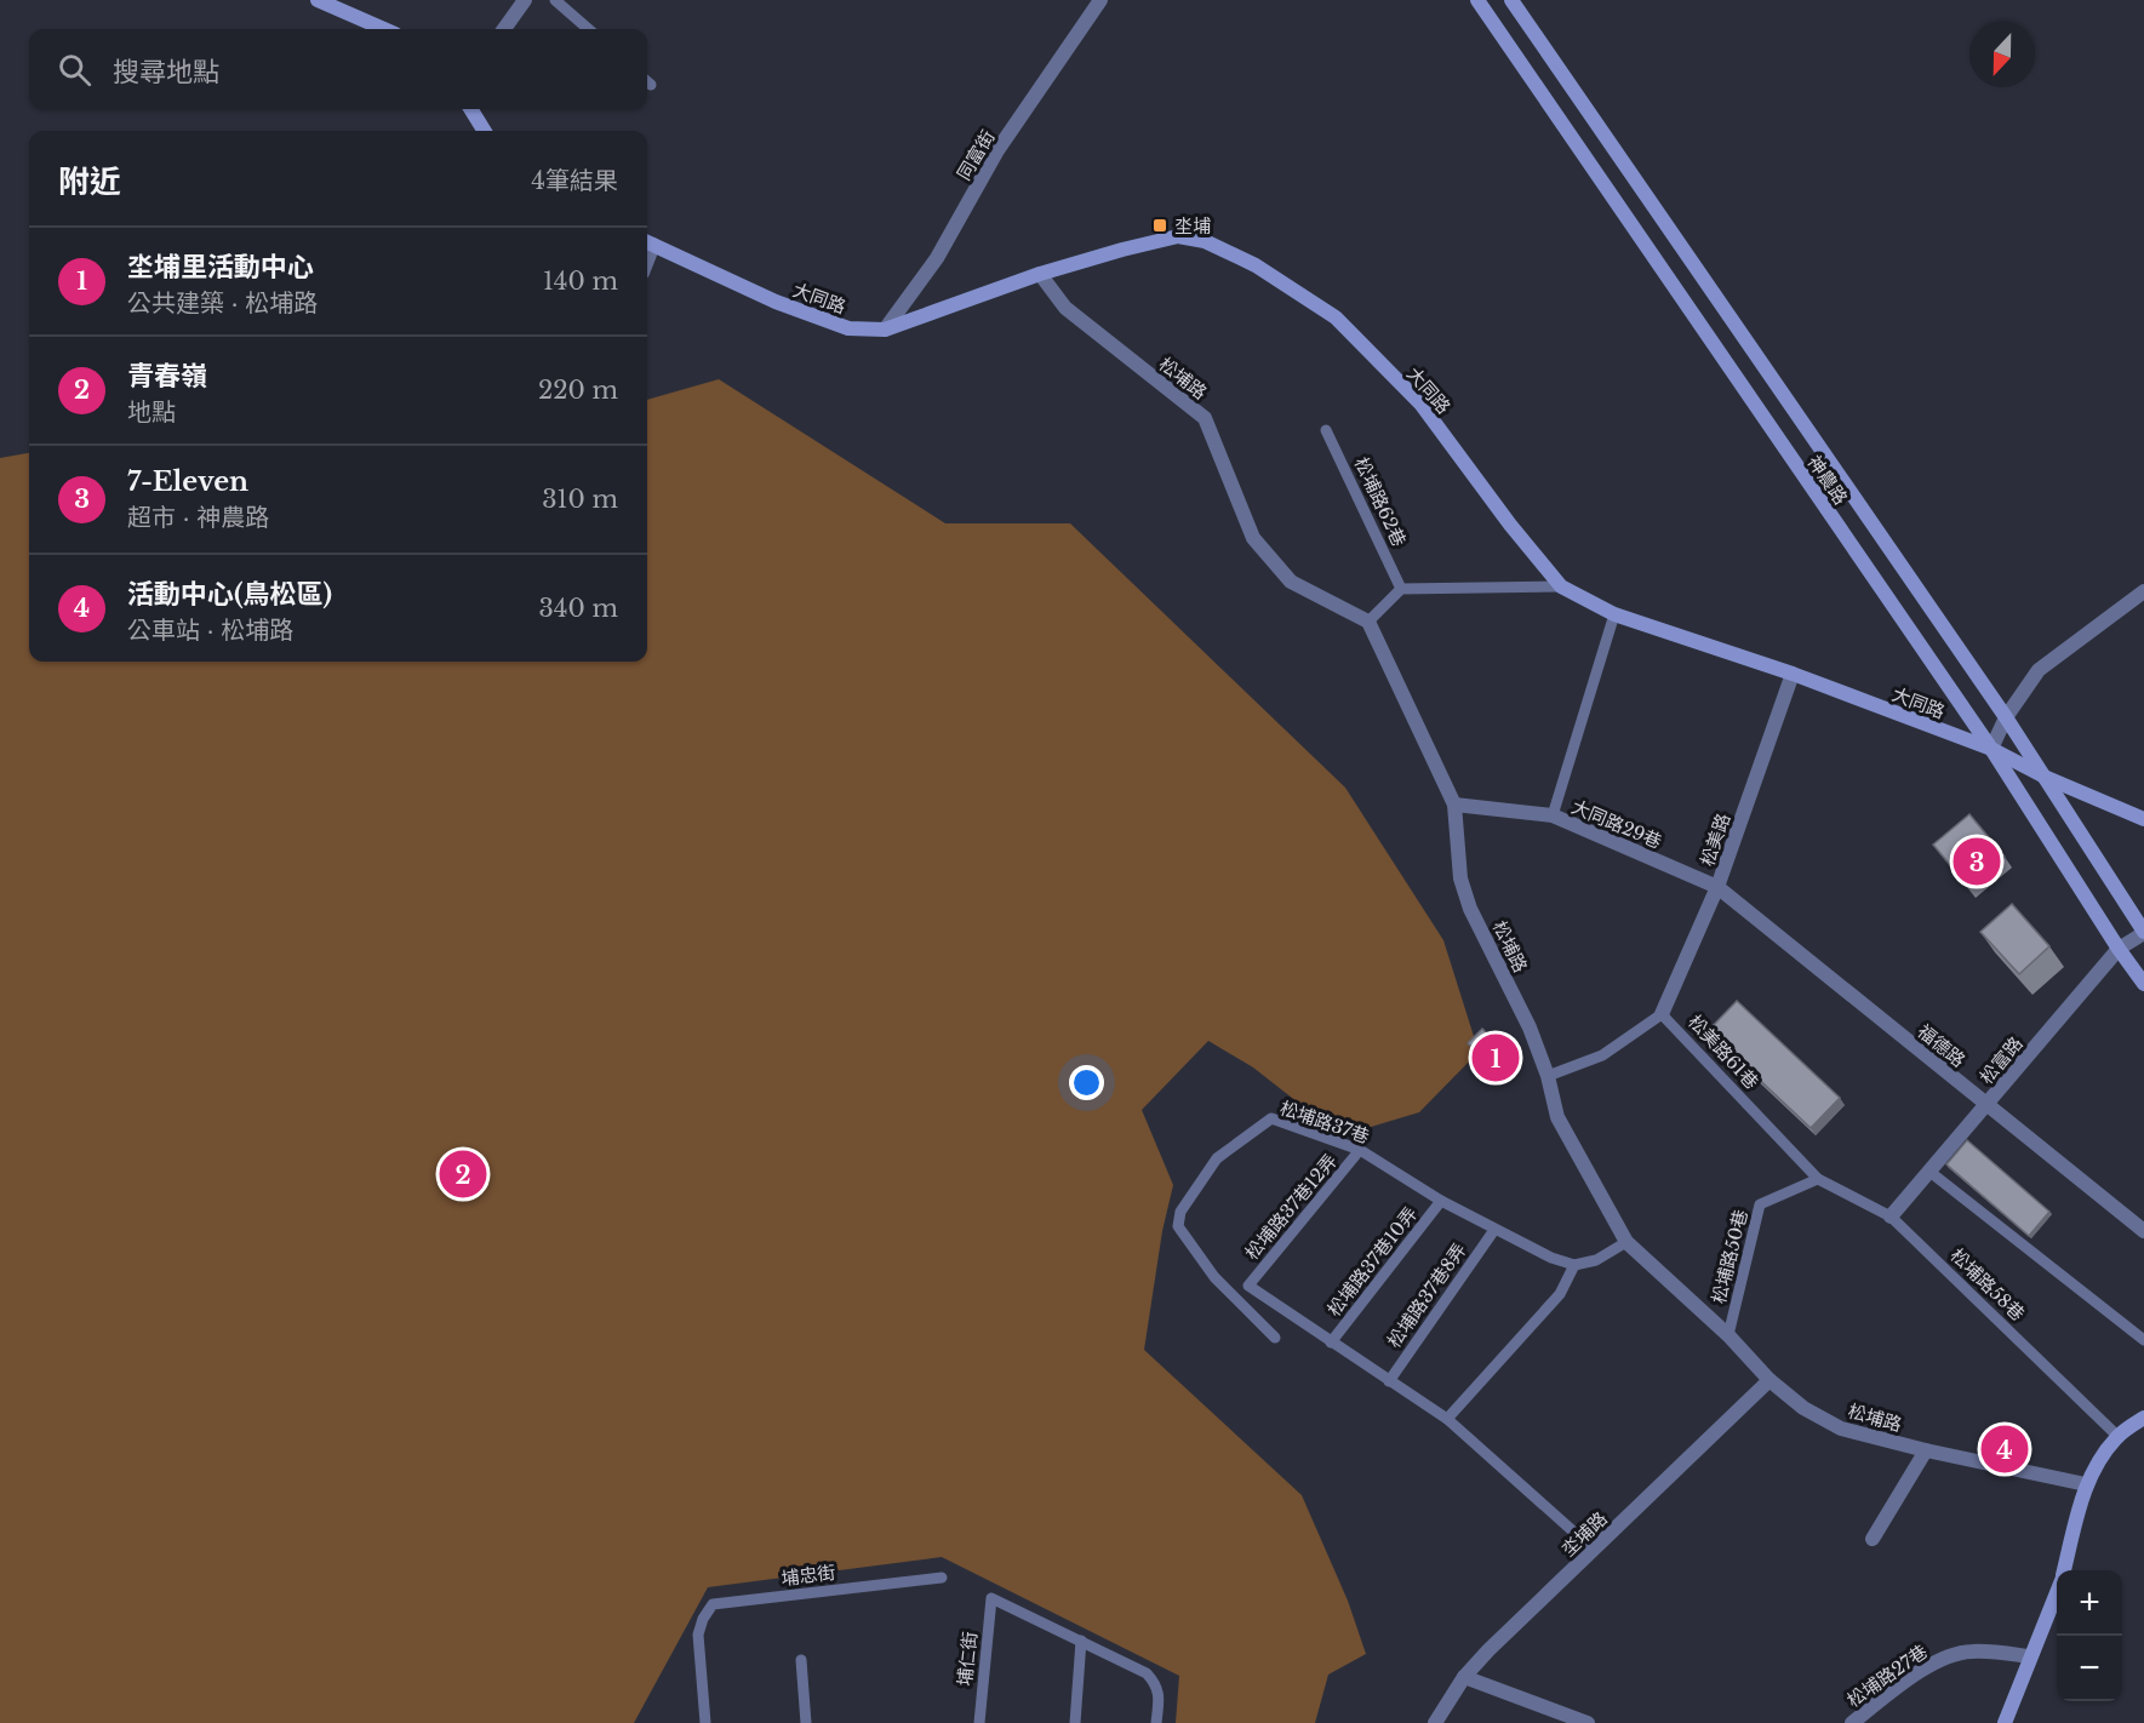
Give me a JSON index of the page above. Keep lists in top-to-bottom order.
{
  "streets": {
    "street": [
      "同富街",
      "大同路",
      "松埔路",
      "神農路",
      "大同路29巷",
      "松美路",
      "福德路",
      "松富路",
      "坔埔路",
      "松埔路27巷"
    ],
    "lane": [
      "松埔路62巷",
      "松美路61巷",
      "松埔路37巷",
      "松埔路37巷12弄",
      "松埔路50巷",
      "松埔路37巷10弄",
      "松埔路58巷",
      "松埔路37巷8弄",
      "埔忠街",
      "埔仁街"
    ]
  },
  "crossings": [
    ["同富街", "大同路"],
    ["大同路", "松埔路"],
    ["大同路", "神農路"],
    ["大同路", "松美路"],
    ["松埔路", "大同路29巷"],
    ["松埔路", "松美路61巷"],
    ["松埔路", "松埔路50巷"],
    ["松埔路", "坔埔路"],
    ["神農路", "松富路"],
    ["大同路29巷", "松美路"],
    ["大同路29巷", "福德路"],
    ["松美路", "福德路"],
    ["松美路", "松美路61巷"],
    ["福德路", "松富路"],
    ["松美路61巷", "松埔路50巷"],
    ["松美路61巷", "松埔路58巷"],
    ["松富路", "松埔路58巷"],
    ["松埔路37巷", "松埔路37巷12弄"],
    ["松埔路37巷", "松埔路37巷10弄"],
    ["松埔路37巷", "松埔路37巷8弄"],
    ["松埔路37巷12弄", "松埔路37巷10弄"],
    ["松埔路50巷", "松埔路58巷"]
  ],
  "places": {
    "transit": ["坔埔"]
  },
  "north": "bottom",
  "page": {
    "search": "搜尋地點",
    "heading": ["附近", "4筆結果"],
    "list": [
      {
        "mark": "1",
        "name": "坔埔里活動中心",
        "note": "公共建築 · 松埔路",
        "value": "140 m"
      },
      {
        "mark": "2",
        "name": "青春嶺",
        "note": "地點",
        "value": "220 m"
      },
      {
        "mark": "3",
        "name": "7-Eleven",
        "note": "超市 · 神農路",
        "value": "310 m"
      },
      {
        "mark": "4",
        "name": "活動中心(鳥松區)",
        "note": "公車站 · 松埔路",
        "value": "340 m"
      }
    ],
    "pins": [
      "3",
      "1",
      "2",
      "4"
    ],
    "map_buttons": ["+", "−"]
  }
}
